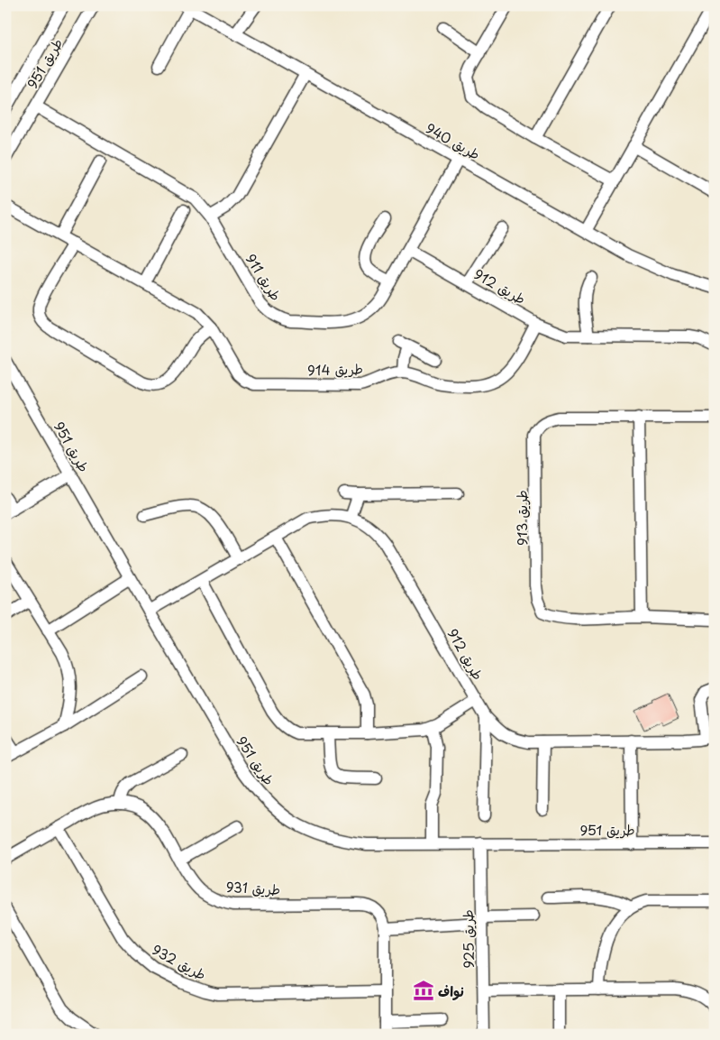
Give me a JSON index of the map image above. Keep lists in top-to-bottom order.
{
  "streets": {
    "street": [
      "طريق 951",
      "طريق 940",
      "طريق 911",
      "طريق 912",
      "طريق 914",
      "طريق 913",
      "طريق 931",
      "طريق 925",
      "طريق 932"
    ]
  },
  "crossings": [
    ["طريق 951", "طريق 911"],
    ["طريق 951", "طريق 912"],
    ["طريق 951", "طريق 925"],
    ["طريق 940", "طريق 911"],
    ["طريق 911", "طريق 912"],
    ["طريق 931", "طريق 932"]
  ],
  "places": {
    "museum": ["نواف"]
  }
}
